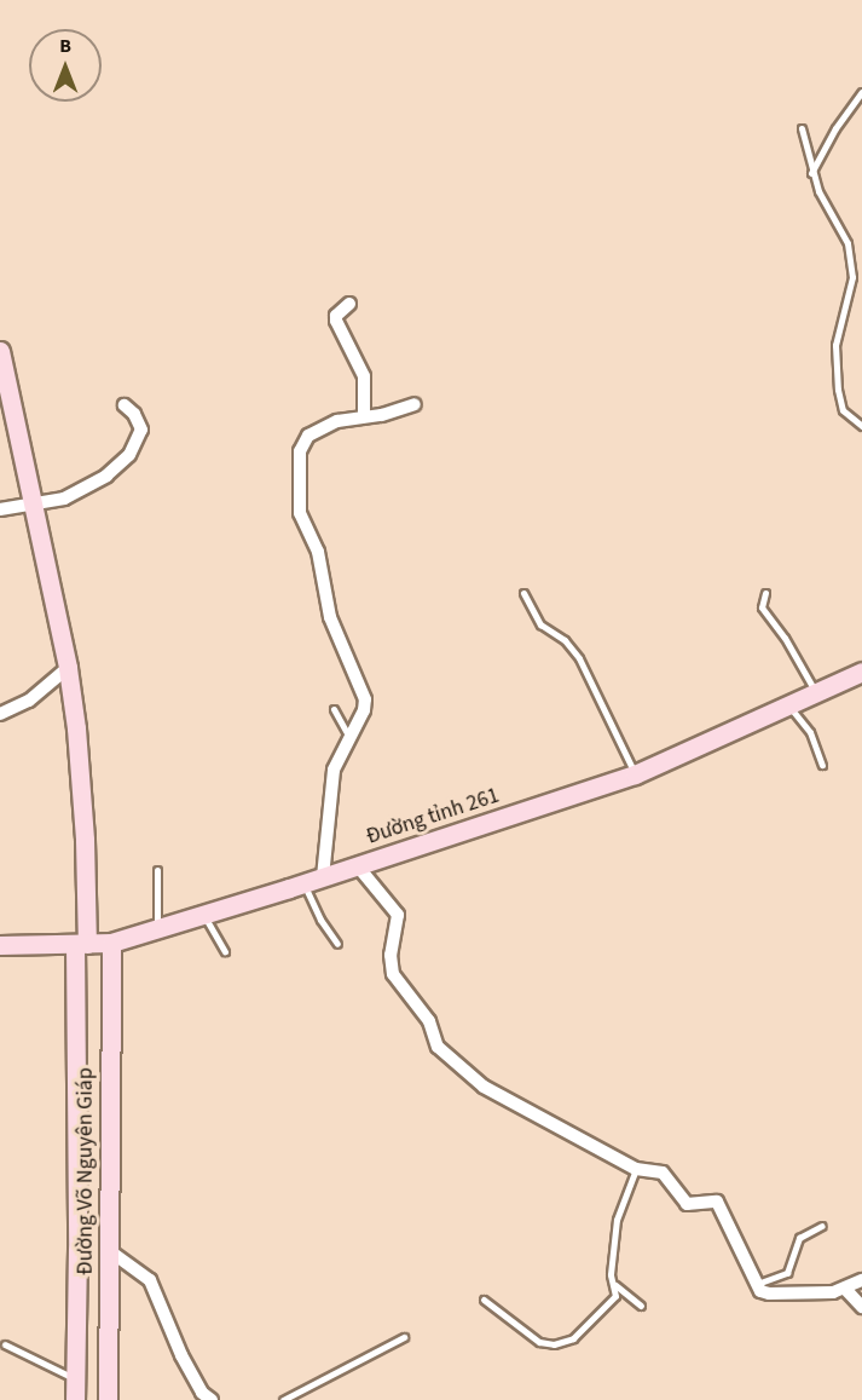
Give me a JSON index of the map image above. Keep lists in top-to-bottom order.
{
  "streets": {
    "main road": ["Đường tỉnh 261", "Đường Võ Nguyên Giáp"]
  },
  "crossings": [
    ["Đường tỉnh 261", "Đường Võ Nguyên Giáp"]
  ],
  "north": "top"
}
